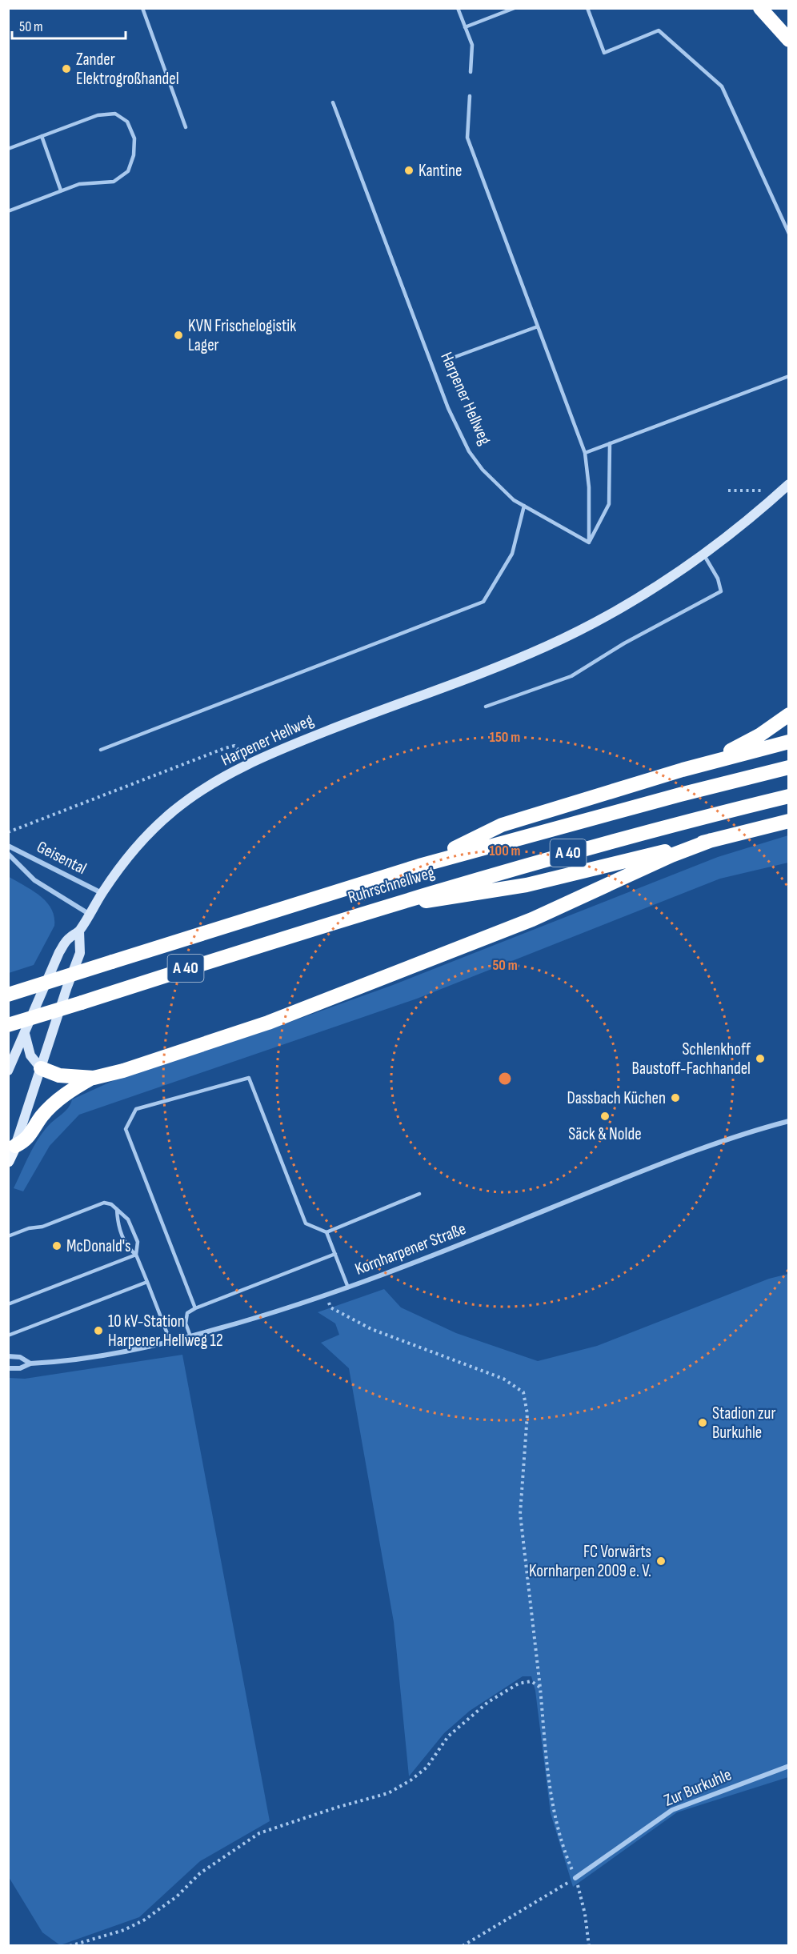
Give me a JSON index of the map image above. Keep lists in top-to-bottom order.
{
  "streets": {
    "highway": ["A 40", "Ruhrschnellweg"],
    "main road": ["Harpener Hellweg"],
    "street": ["Geisental", "Kornharpener Straße", "Zur Burkuhle"]
  },
  "crossings": [
    ["Harpener Hellweg", "Geisental"]
  ],
  "places": [
    "Zander Elektrogroßhandel",
    "Kantine",
    "KVN Frischelogistik Lager",
    "Schlenkhoff Baustoff-Fachhandel",
    "Dassbach Küchen",
    "Säck & Nolde",
    "McDonald's",
    "10 kV-Station Harpener Hellweg 12",
    "Stadion zur Burkuhle",
    "FC Vorwärts Kornharpen 2009 e. V."
  ],
  "scale_bar": "50 m",
  "rings": ["150 m", "100 m", "50 m"]
}
